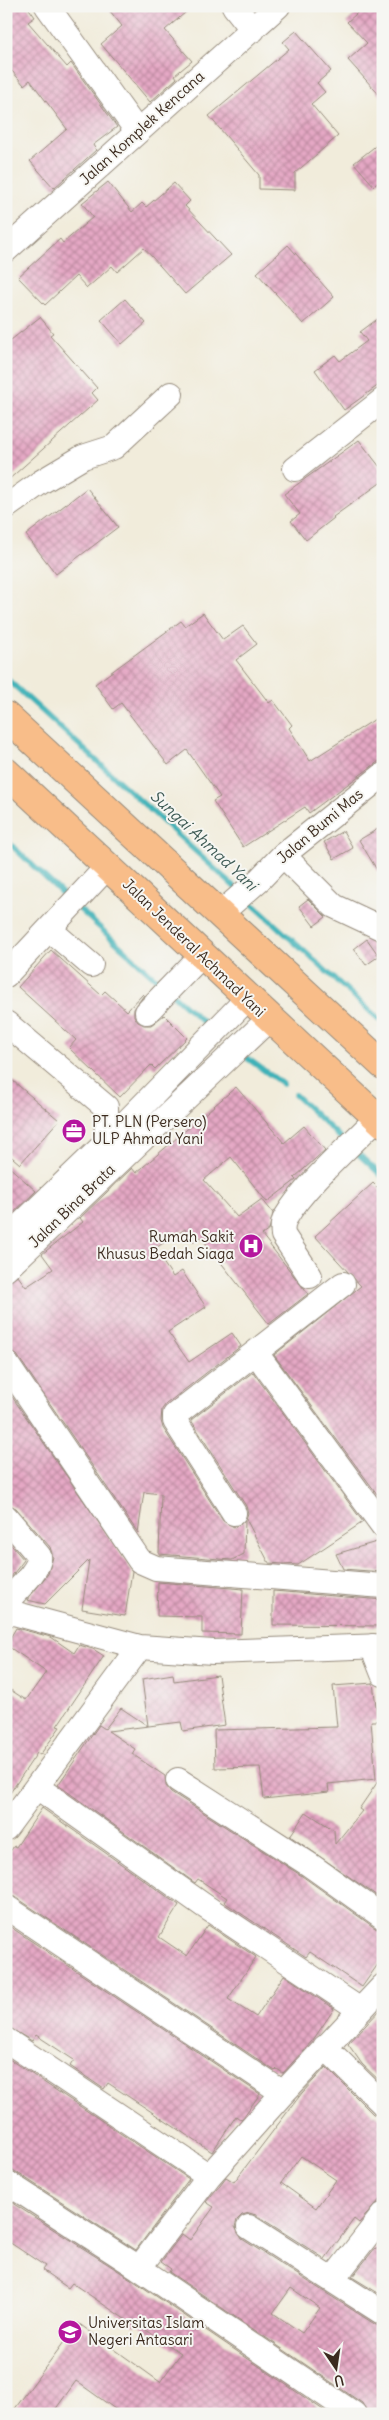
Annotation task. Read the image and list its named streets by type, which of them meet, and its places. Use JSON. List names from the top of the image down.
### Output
{
  "streets": {
    "highway": ["Jalan Jenderal Achmad Yani"],
    "street": ["Jalan Komplek Kencana", "Jalan Bumi Mas", "Jalan Bina Brata"]
  },
  "crossings": [
    ["Jalan Jenderal Achmad Yani", "Jalan Bina Brata"]
  ],
  "water": ["Sungai Ahmad Yani"],
  "places": {
    "office": ["PT. PLN (Persero) ULP Ahmad Yani"],
    "hospital": ["Rumah Sakit Khusus Bedah Siaga"],
    "school or university": ["Universitas Islam Negeri Antasari"]
  },
  "north": "bottom"
}
